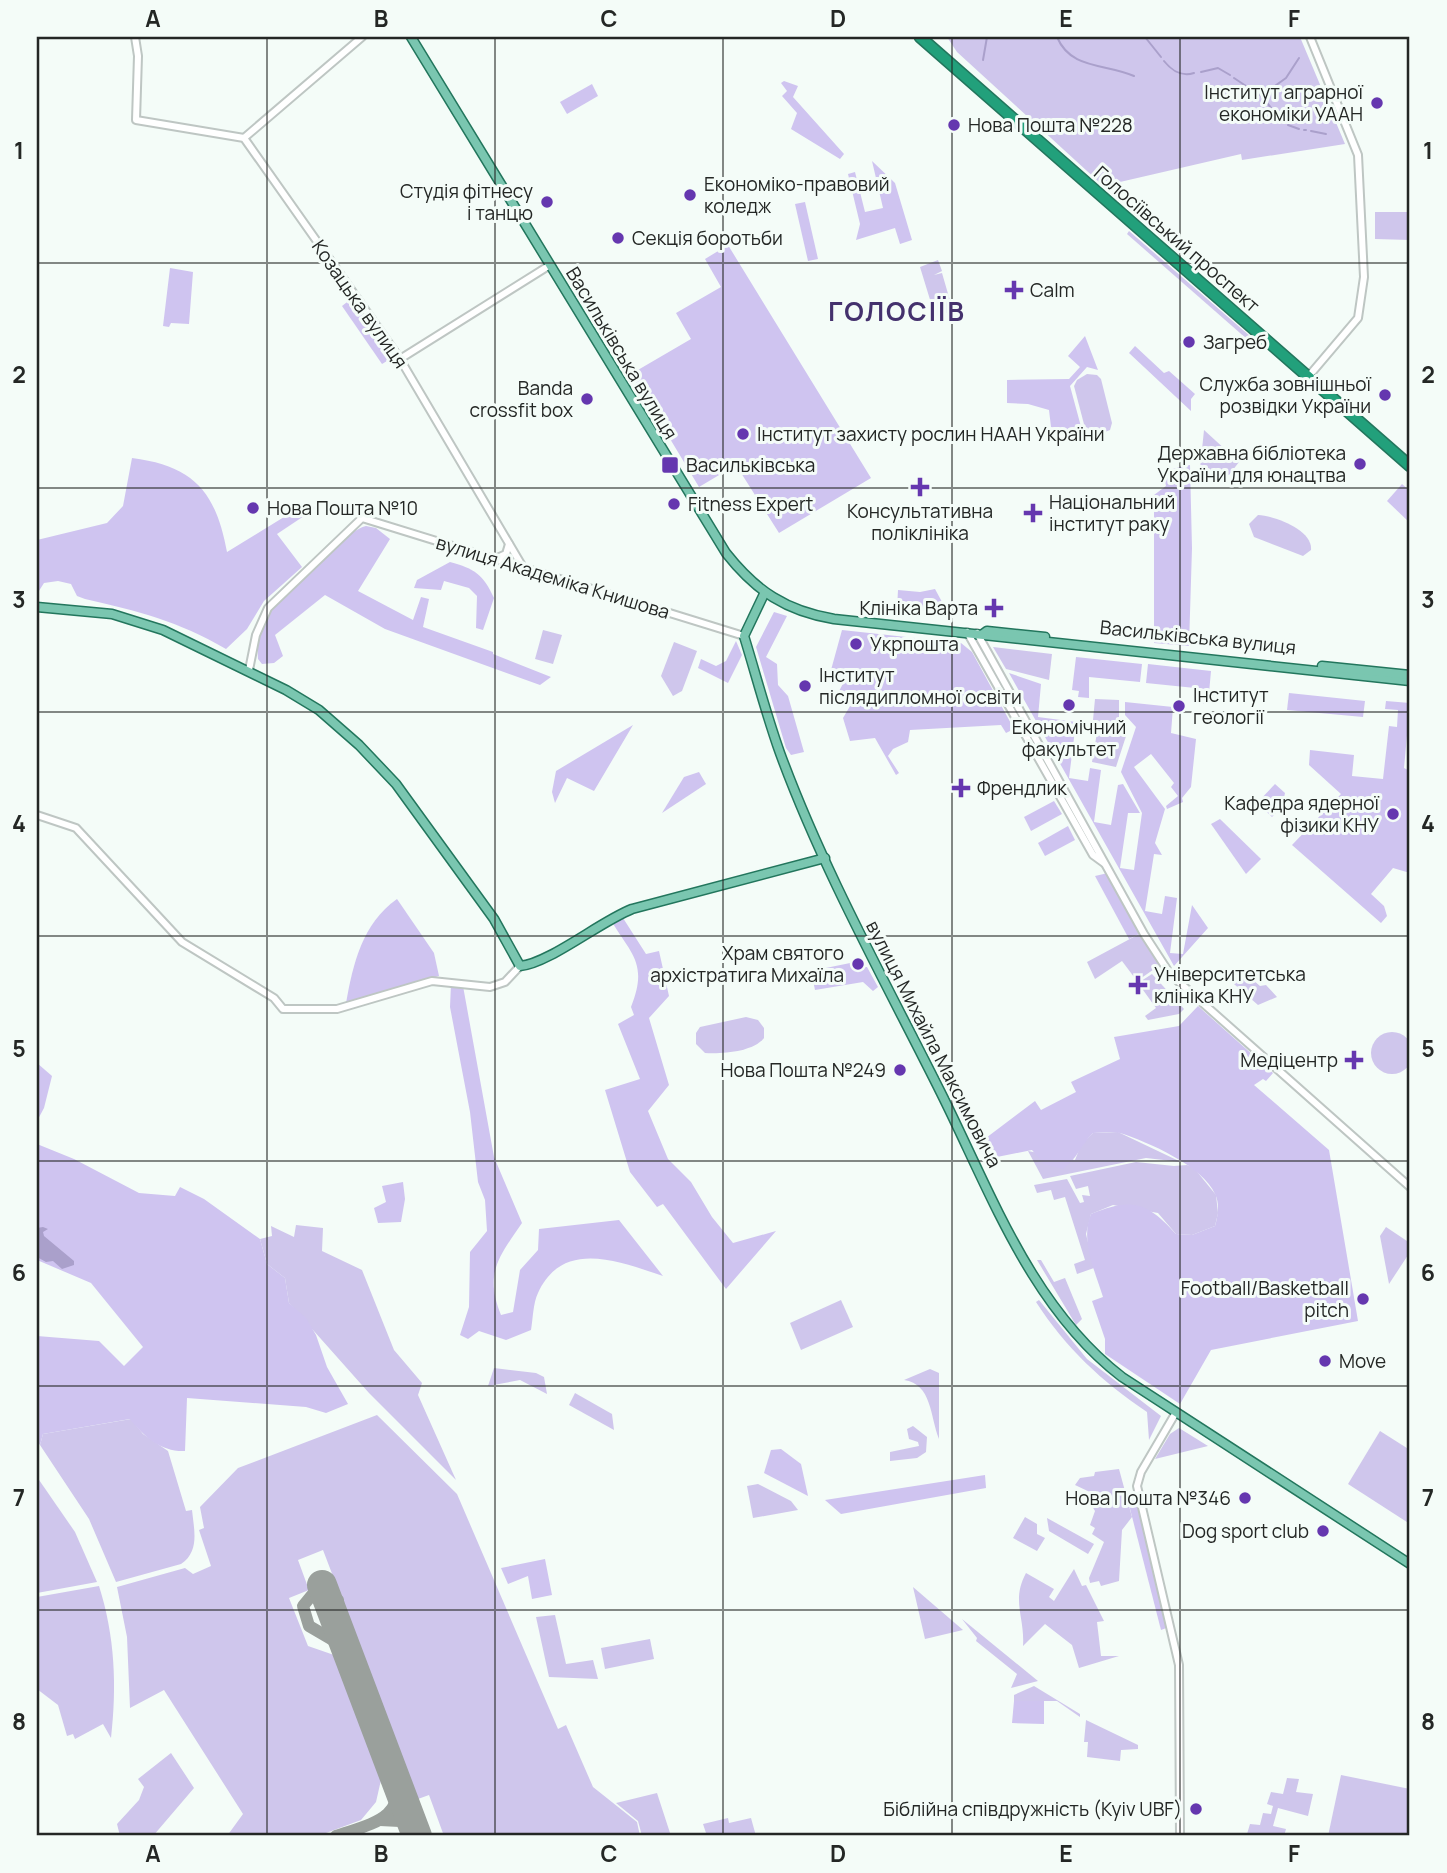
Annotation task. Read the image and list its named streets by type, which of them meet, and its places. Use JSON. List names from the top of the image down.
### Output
{
  "streets": {
    "highway": ["Голосіївський проспект"],
    "main road": ["Васильківська вулиця", "вулиця Михайла Максимовича"],
    "street": ["Козацька вулиця", "вулиця Академіка Книшова"]
  },
  "crossings": [
    ["Козацька вулиця", "вулиця Академіка Книшова"],
    ["вулиця Академіка Книшова", "вулиця Михайла Максимовича"]
  ],
  "districts": ["ГОЛОСІЇВ"],
  "places": {
    "other": [
      "Інститут аграрної економіки УААН",
      "Нова Пошта №228",
      "Економіко-правовий коледж",
      "Студія фітнесу і танцю",
      "Секція боротьби",
      "Загреб",
      "Служба зовнішньої розвідки України",
      "Banda crossfit box",
      "Інститут захисту рослин НААН України",
      "Державна бібліотека України для юнацтва",
      "Fitness Expert",
      "Нова Пошта №10",
      "Укрпошта",
      "Інститут післядипломної освіти",
      "Економічний факультет",
      "Інститут геології",
      "Кафедра ядерної фізики КНУ",
      "Храм святого архістратига Михаїла",
      "Нова Пошта №249",
      "Football/Basketball pitch",
      "Move",
      "Нова Пошта №346",
      "Dog sport club",
      "Біблійна співдружність (Kyiv UBF)"
    ],
    "health": [
      "Calm",
      "Консультативна поліклініка",
      "Національний інститут раку",
      "Клініка Варта",
      "Френдлик",
      "Університетська клініка КНУ",
      "Медіцентр"
    ],
    "transit": ["Васильківська"]
  },
  "grid": {
    "columns": [
      "A",
      "B",
      "C",
      "D",
      "E",
      "F"
    ],
    "rows": [
      "1",
      "2",
      "3",
      "4",
      "5",
      "6",
      "7",
      "8"
    ]
  }
}
